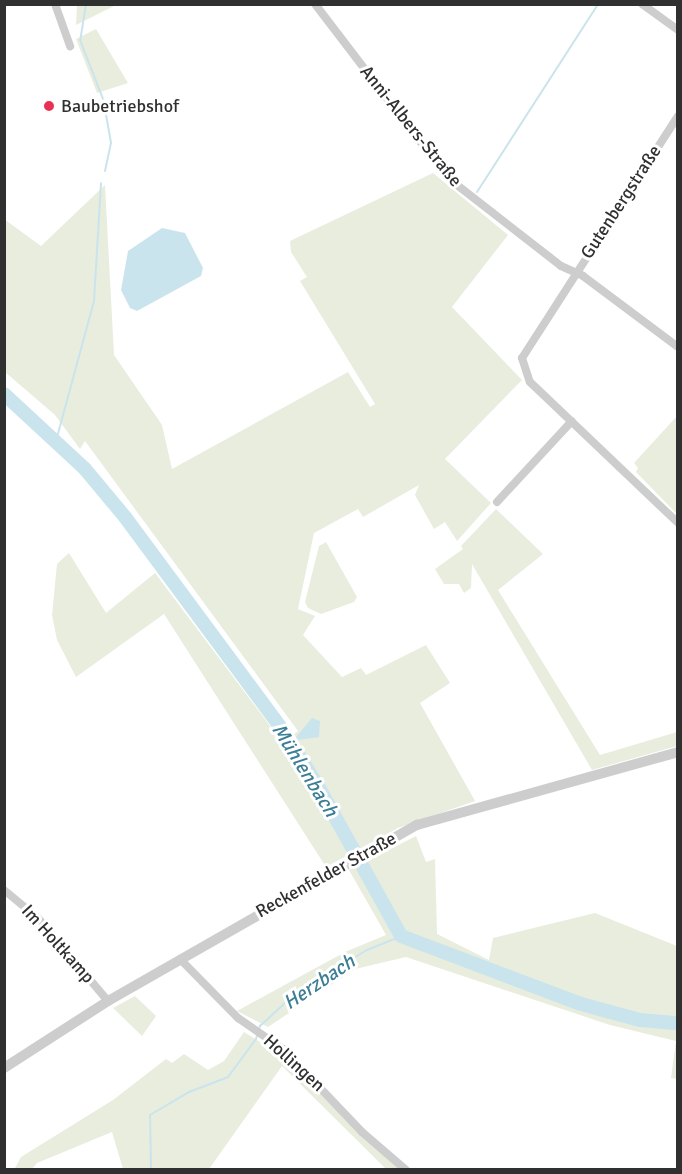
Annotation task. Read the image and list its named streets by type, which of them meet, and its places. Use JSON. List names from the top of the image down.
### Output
{
  "streets": {
    "street": [
      "Anni-Albers-Straße",
      "Gutenbergstraße",
      "Reckenfelder Straße",
      "Im Holtkamp",
      "Hollingen"
    ]
  },
  "crossings": [
    ["Anni-Albers-Straße", "Gutenbergstraße"],
    ["Reckenfelder Straße", "Im Holtkamp"],
    ["Reckenfelder Straße", "Hollingen"]
  ],
  "water": ["Mühlenbach", "Herzbach"],
  "places": ["Baubetriebshof"]
}
